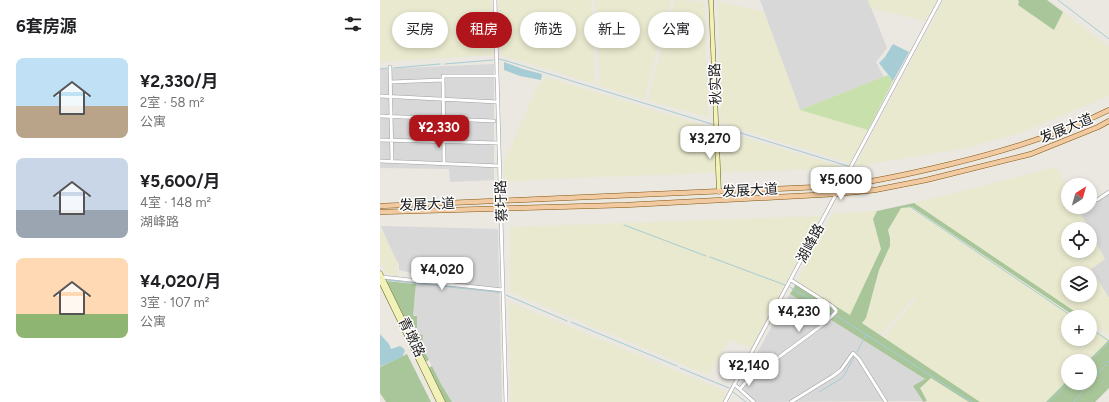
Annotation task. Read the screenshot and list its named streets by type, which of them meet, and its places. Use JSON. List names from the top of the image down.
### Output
{
  "streets": {
    "main road": ["秋实路", "发展大道", "青墩路"],
    "street": ["蔡圩路", "湖峰路"]
  },
  "crossings": [
    ["秋实路", "发展大道"],
    ["发展大道", "蔡圩路"],
    ["发展大道", "湖峰路"]
  ],
  "north": "top right",
  "page": {
    "heading": "6套房源",
    "chip": [
      "买房",
      "租房",
      "筛选",
      "新上",
      "公寓"
    ],
    "list": [
      {
        "name": "¥2,330/月",
        "note": "2室 · 58 m² · 公寓"
      },
      {
        "name": "¥5,600/月",
        "note": "4室 · 148 m² · 湖峰路"
      },
      {
        "name": "¥4,020/月",
        "note": "3室 · 107 m² · 公寓"
      }
    ],
    "price": [
      "¥2,330",
      "¥3,270",
      "¥5,600",
      "¥4,020",
      "¥4,230",
      "¥2,140"
    ],
    "map_buttons": ["+", "−"]
  }
}
